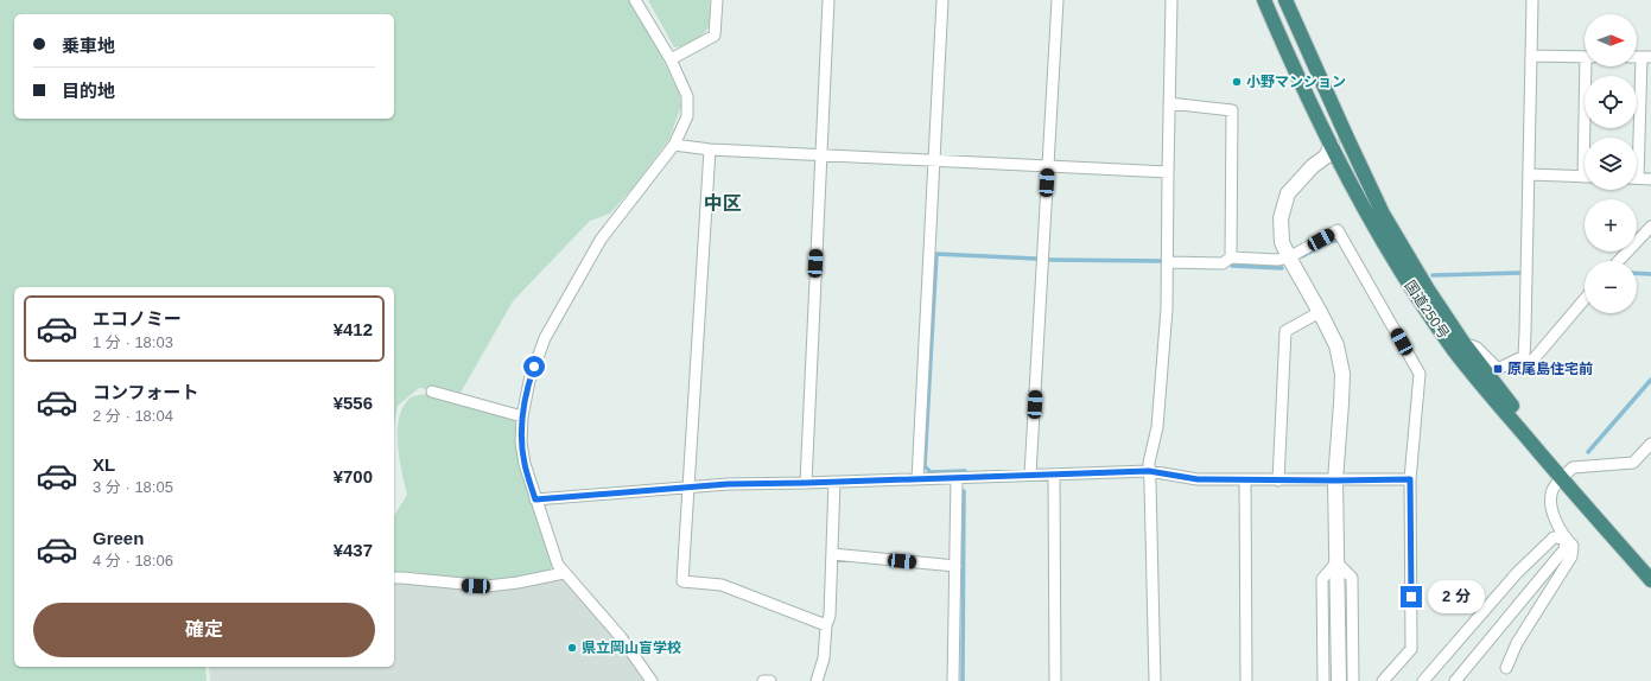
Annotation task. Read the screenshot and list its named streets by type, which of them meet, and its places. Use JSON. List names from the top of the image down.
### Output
{
  "streets": {
    "highway": ["国道250号"]
  },
  "districts": ["中区"],
  "places": {
    "other": ["小野マンション", "県立岡山盲学校"],
    "transit": ["原尾島住宅前"]
  },
  "north": "right",
  "page": {
    "map_buttons": ["+", "−"],
    "banner": ["乗車地", "目的地"],
    "list": [
      {
        "name": "エコノミー",
        "note": "1 分 · 18:03",
        "value": "¥412"
      },
      {
        "name": "コンフォート",
        "note": "2 分 · 18:04",
        "value": "¥556"
      },
      {
        "name": "XL",
        "note": "3 分 · 18:05",
        "value": "¥700"
      },
      {
        "name": "Green",
        "note": "4 分 · 18:06",
        "value": "¥437"
      }
    ],
    "bubble": "2 分",
    "buttons": "確定"
  }
}
